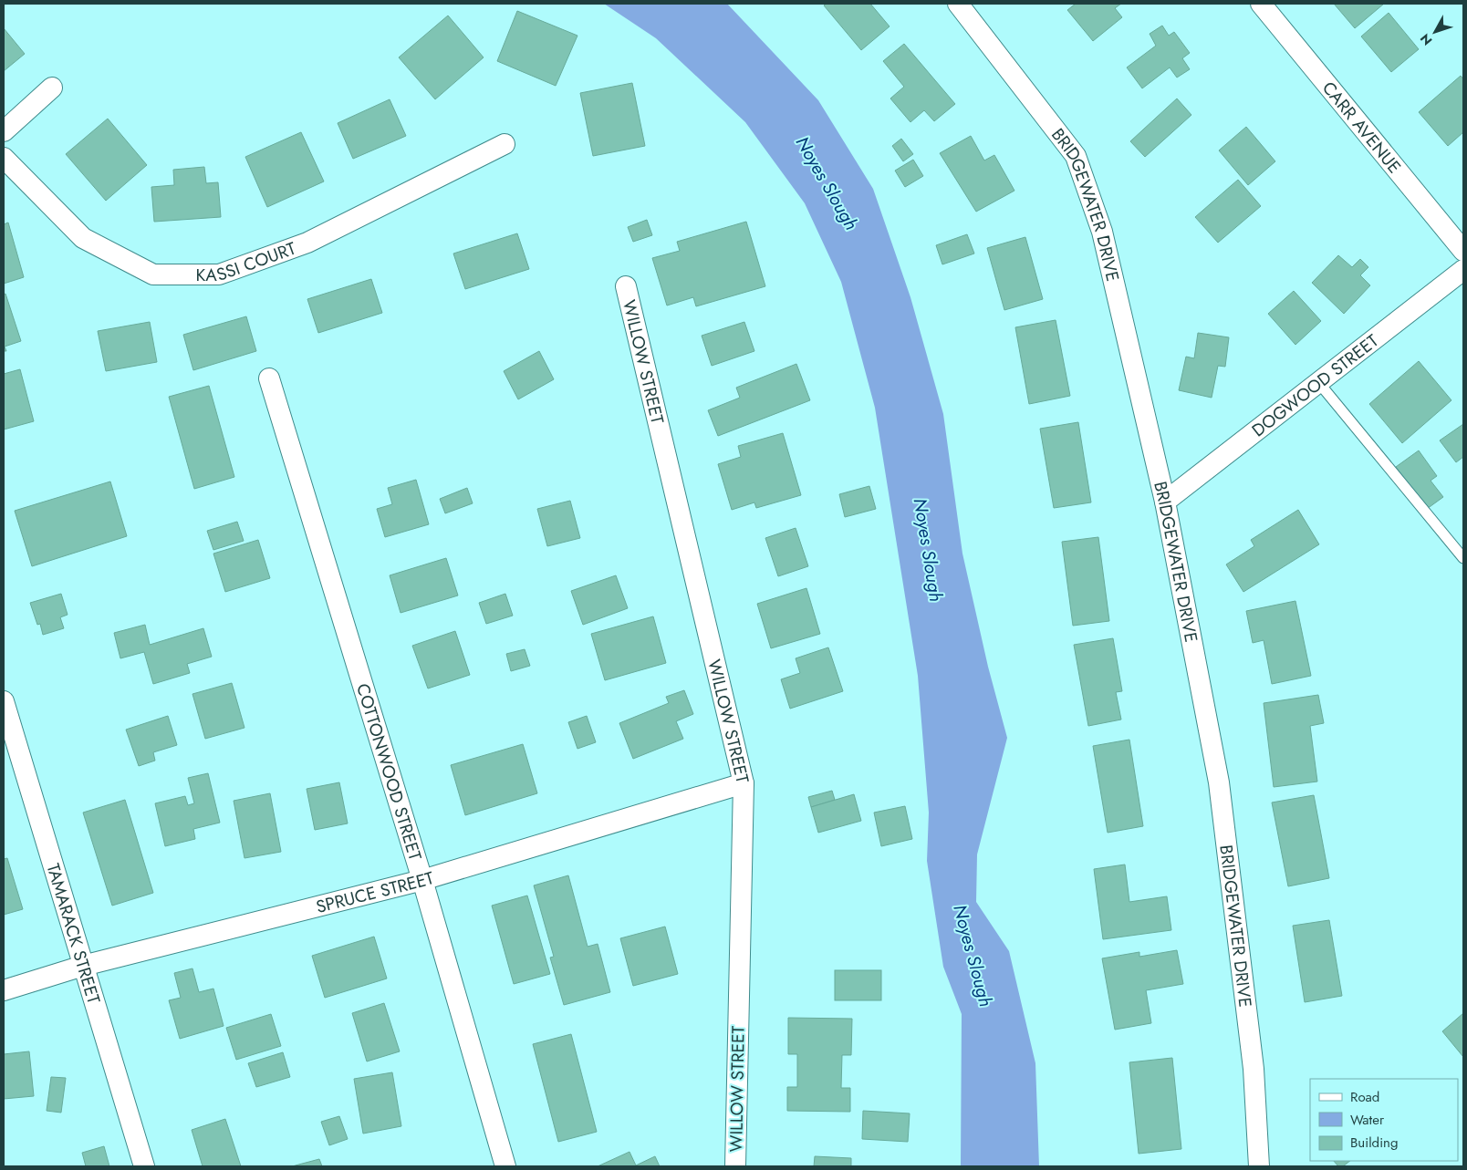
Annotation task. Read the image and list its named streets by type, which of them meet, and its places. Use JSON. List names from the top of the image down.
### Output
{
  "streets": {
    "street": [
      "CARR AVENUE",
      "BRIDGEWATER DRIVE",
      "KASSI COURT",
      "WILLOW STREET",
      "DOGWOOD STREET",
      "COTTONWOOD STREET",
      "SPRUCE STREET",
      "TAMARACK STREET"
    ]
  },
  "crossings": [
    ["BRIDGEWATER DRIVE", "DOGWOOD STREET"],
    ["WILLOW STREET", "SPRUCE STREET"],
    ["COTTONWOOD STREET", "SPRUCE STREET"],
    ["SPRUCE STREET", "TAMARACK STREET"]
  ],
  "water": ["Noyes Slough"],
  "legend": ["Road", "Water", "Building"],
  "north": "bottom left"
}
